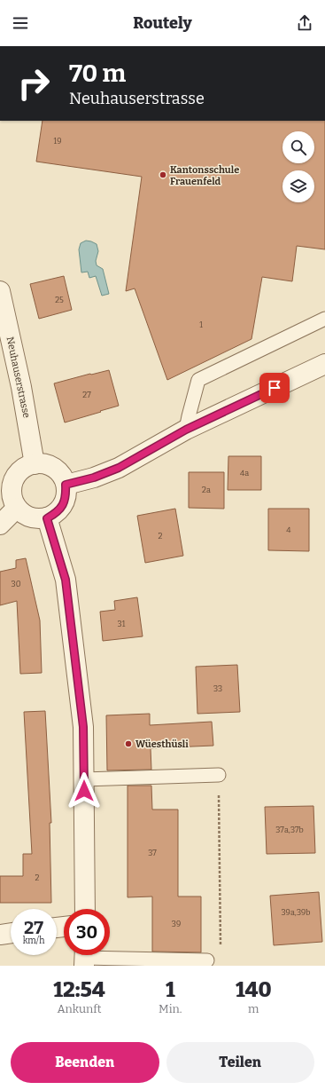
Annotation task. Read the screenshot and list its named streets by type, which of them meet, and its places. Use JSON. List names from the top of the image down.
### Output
{
  "streets": {
    "street": ["Neuhauserstrasse"]
  },
  "places": ["Kantonsschule Frauenfeld", "Wüesthüsli"],
  "house_numbers": [
    "19",
    "25",
    "1",
    "27",
    "4a",
    "2a",
    "4",
    "2",
    "30",
    "31",
    "33",
    "37a,37b",
    "37",
    "2",
    "39a,39b",
    "39"
  ],
  "page": {
    "header": "Routely",
    "turn": ["70 m", "Neuhauserstrasse"],
    "speed": "27 km/h",
    "limit": "30",
    "eta": [
      "12:54",
      "Ankunft",
      "1",
      "Min.",
      "140",
      "m"
    ],
    "buttons": ["Beenden", "Teilen"]
  }
}
